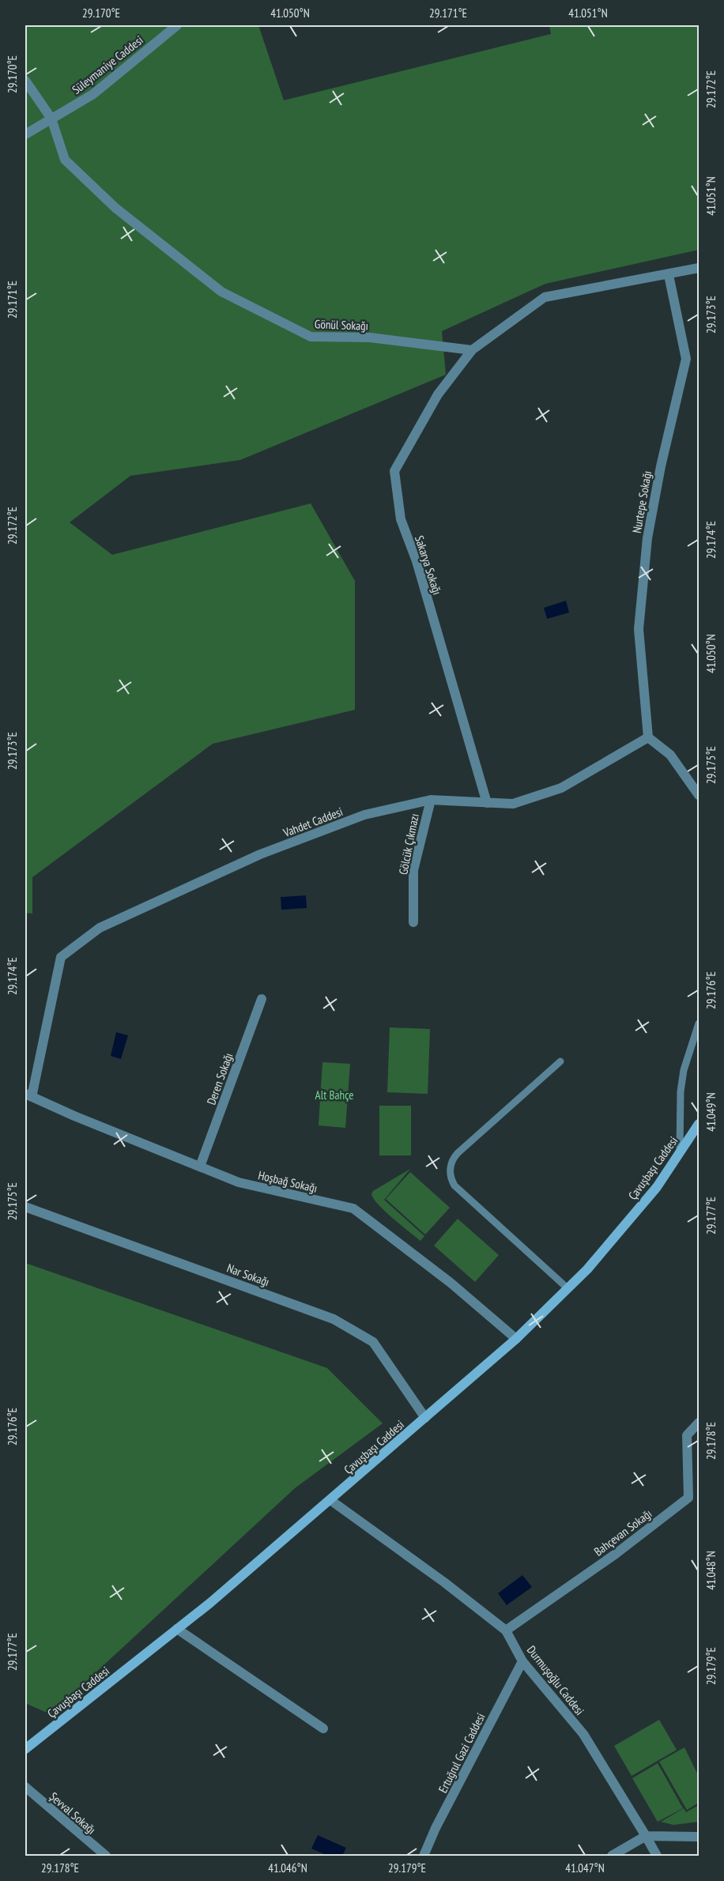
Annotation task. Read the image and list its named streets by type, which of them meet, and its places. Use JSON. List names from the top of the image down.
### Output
{
  "streets": {
    "main road": ["Çavuşbaşı Caddesi"],
    "street": [
      "Süleymaniye Caddesi",
      "Gönül Sokağı",
      "Nurtepe Sokağı",
      "Sakarya Sokağı",
      "Vahdet Caddesi",
      "Gölcük Çıkmazı",
      "Deren Sokağı",
      "Hoşbağ Sokağı",
      "Nar Sokağı",
      "Bahçevan Sokağı",
      "Durmuşoğlu Caddesi",
      "Ertuğrul Gazi Caddesi",
      "Şevval Sokağı"
    ]
  },
  "crossings": [
    ["Süleymaniye Caddesi", "Gönül Sokağı"],
    ["Gönül Sokağı", "Sakarya Sokağı"],
    ["Nurtepe Sokağı", "Vahdet Caddesi"],
    ["Sakarya Sokağı", "Vahdet Caddesi"],
    ["Vahdet Caddesi", "Gölcük Çıkmazı"],
    ["Vahdet Caddesi", "Hoşbağ Sokağı"],
    ["Deren Sokağı", "Hoşbağ Sokağı"],
    ["Çavuşbaşı Caddesi", "Hoşbağ Sokağı"],
    ["Çavuşbaşı Caddesi", "Nar Sokağı"],
    ["Çavuşbaşı Caddesi", "Durmuşoğlu Caddesi"],
    ["Bahçevan Sokağı", "Durmuşoğlu Caddesi"],
    ["Durmuşoğlu Caddesi", "Ertuğrul Gazi Caddesi"]
  ],
  "parks": ["Alt Bahçe"],
  "coordinates": [
    "29.170°E",
    "41.050°N",
    "29.171°E",
    "41.051°N",
    "29.172°E",
    "29.173°E",
    "29.174°E",
    "29.175°E",
    "29.176°E",
    "41.049°N",
    "29.177°E",
    "29.178°E",
    "41.048°N",
    "29.179°E",
    "41.046°N",
    "41.047°N"
  ]
}
